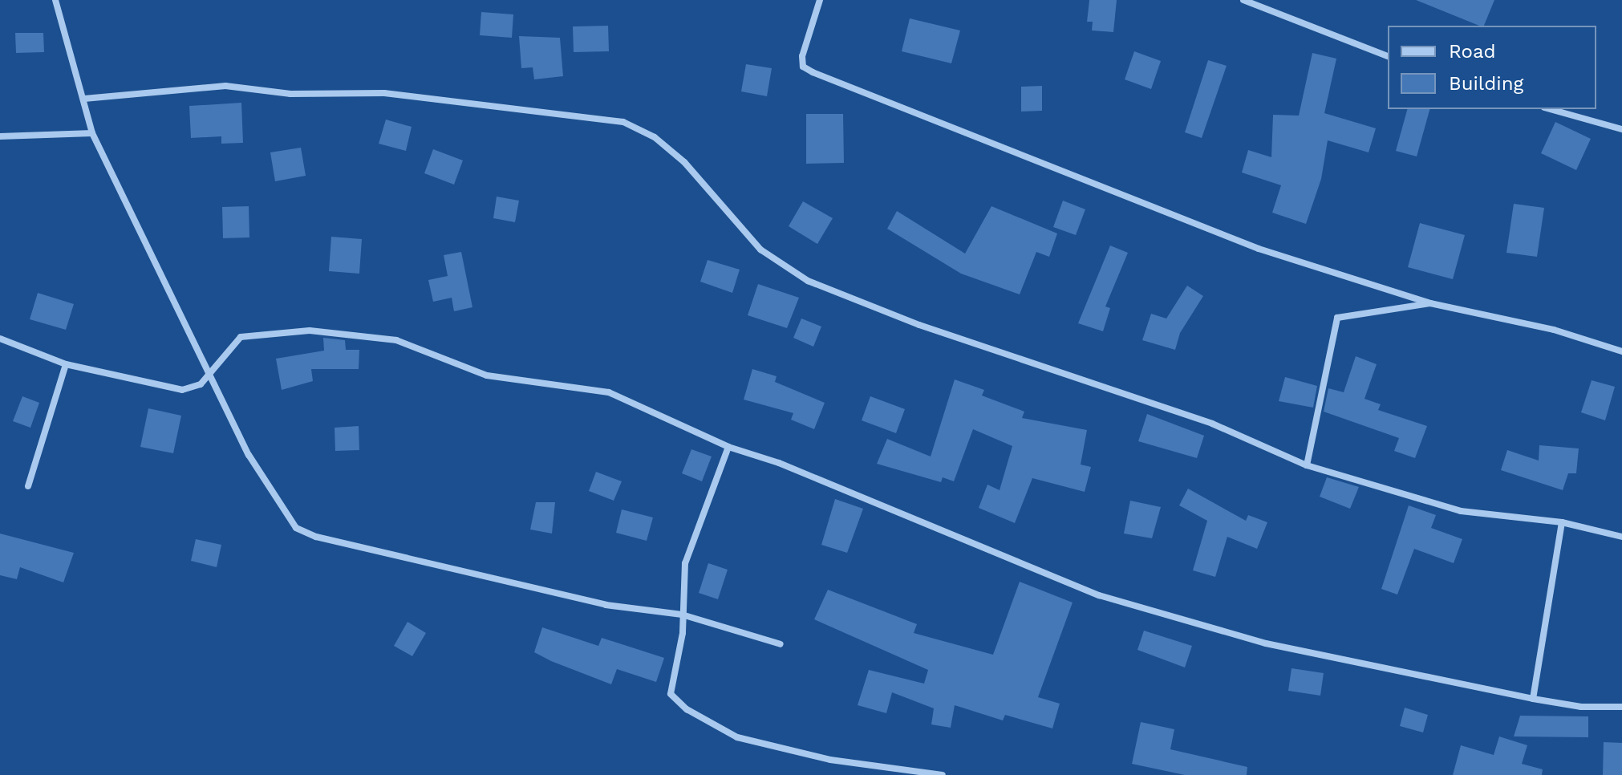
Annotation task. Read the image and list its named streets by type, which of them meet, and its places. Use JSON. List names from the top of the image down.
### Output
{
  "legend": ["Road", "Building"]
}
